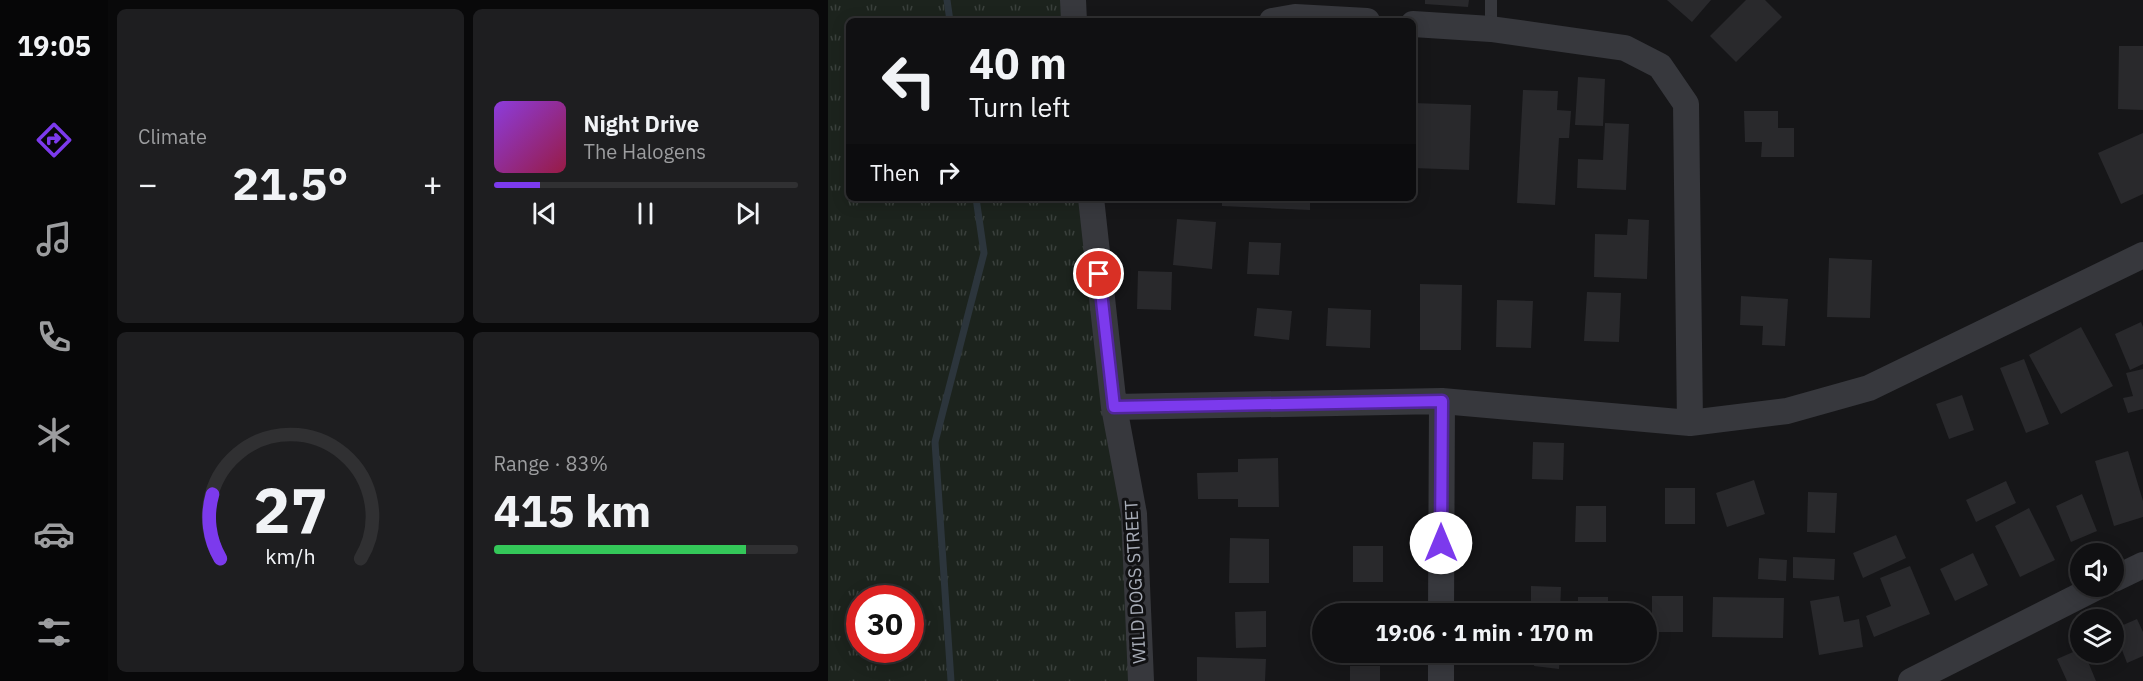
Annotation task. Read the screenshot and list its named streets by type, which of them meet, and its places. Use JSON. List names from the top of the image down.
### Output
{
  "streets": {
    "street": ["WILD DOGS STREET"]
  },
  "page": {
    "tabs": "19:05",
    "tile": [
      "Climate",
      ["Range · 83%", "415 km"]
    ],
    "turn": ["40 m", "Turn left"],
    "song": ["Night Drive", "The Halogens"],
    "then": "Then",
    "heat": ["−", "21.5°", "+"],
    "limit": "30",
    "trip": "19:06 · 1 min · 170 m",
    "gauge": ["27", "km/h"]
  }
}
